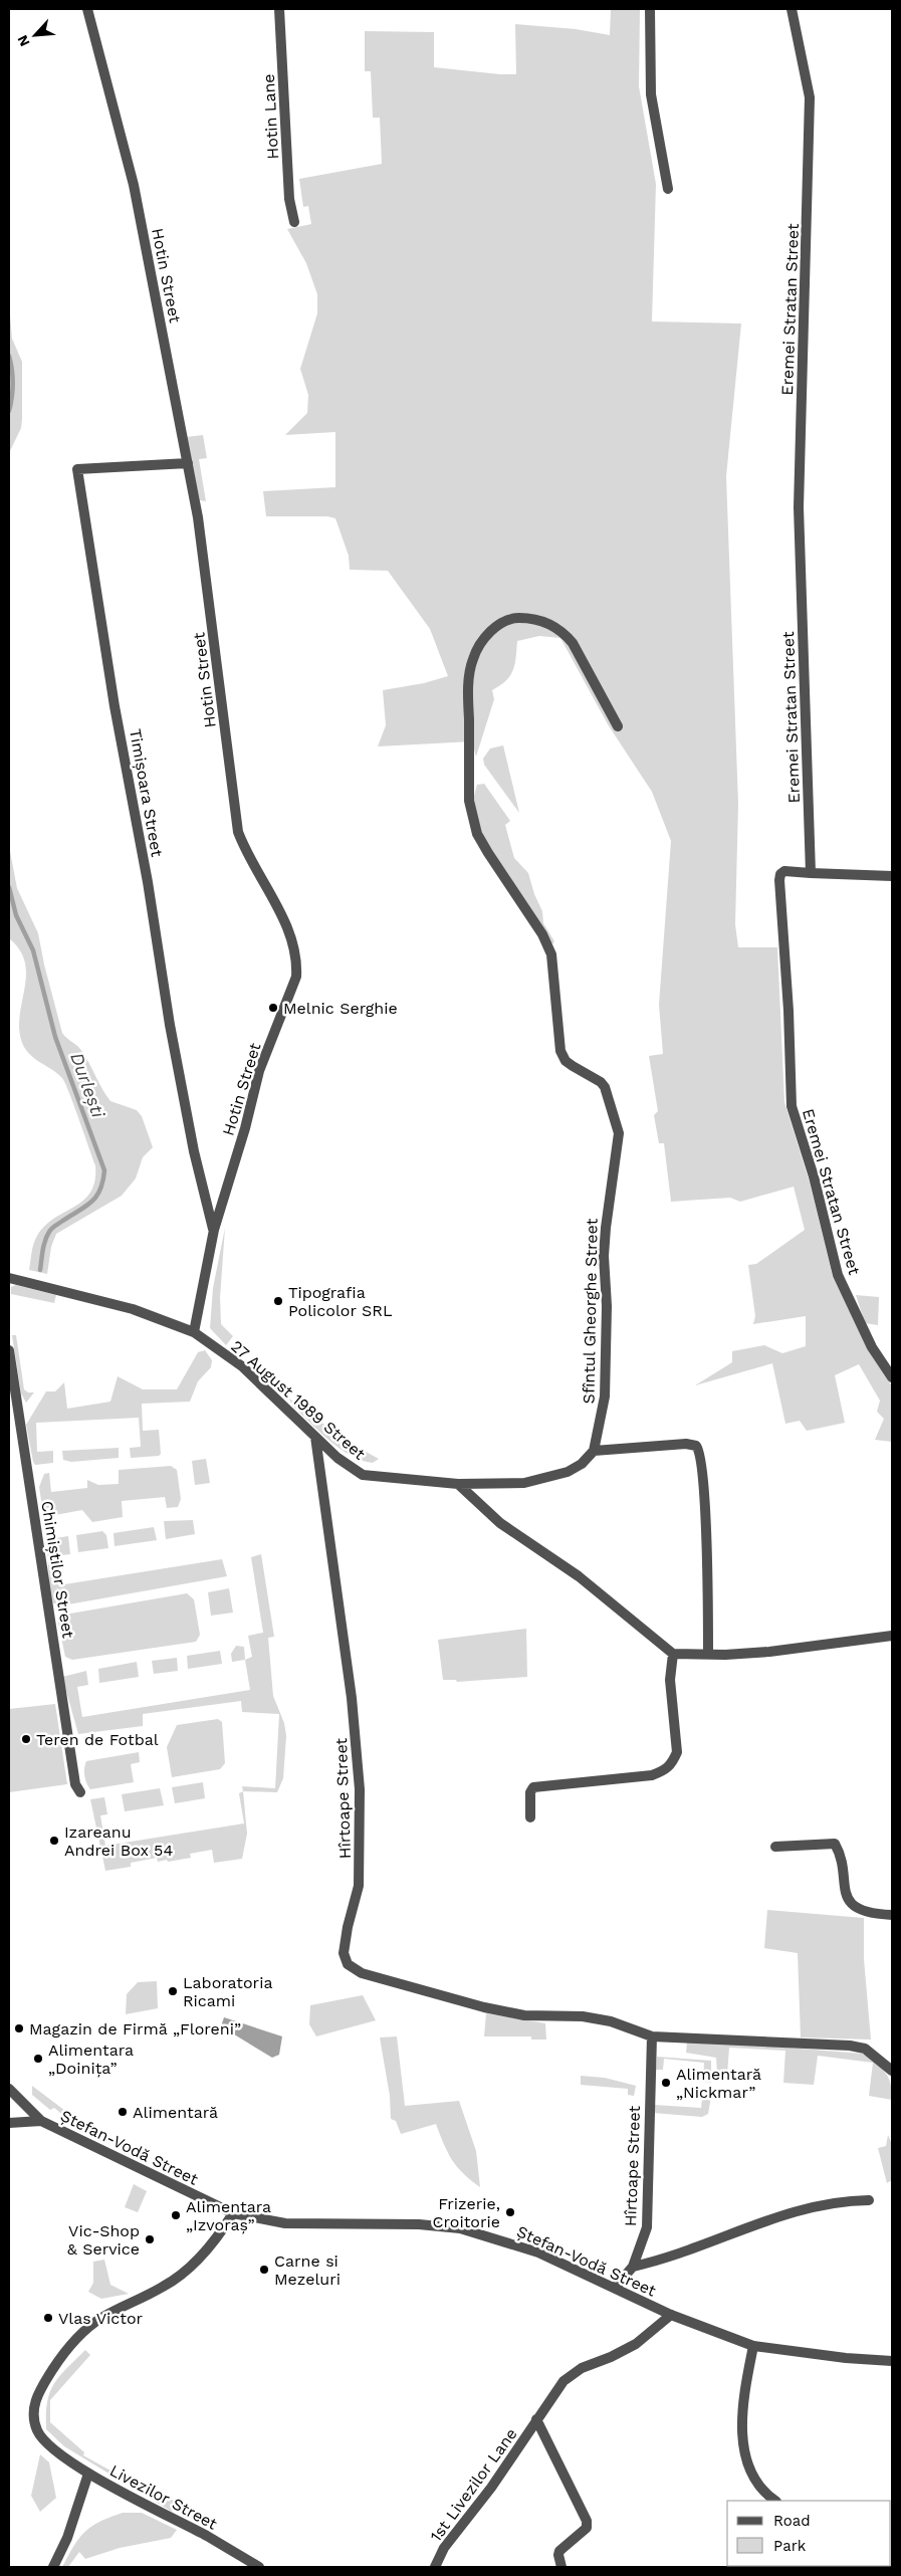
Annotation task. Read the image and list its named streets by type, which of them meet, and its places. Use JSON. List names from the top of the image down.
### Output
{
  "streets": {
    "street": [
      "Hotin Lane",
      "Hotin Street",
      "Eremei Stratan Street",
      "Timișoara Street",
      "Sfîntul Gheorghe Street",
      "27 August 1989 Street",
      "Chimiștilor Street",
      "Hîrtoape Street",
      "Ștefan-Vodă Street",
      "1st Livezilor Lane",
      "Livezilor Street"
    ]
  },
  "crossings": [
    ["Hotin Street", "Timișoara Street"],
    ["Hotin Street", "27 August 1989 Street"],
    ["Sfîntul Gheorghe Street", "27 August 1989 Street"],
    ["27 August 1989 Street", "Hîrtoape Street"],
    ["Hîrtoape Street", "Ștefan-Vodă Street"],
    ["Ștefan-Vodă Street", "1st Livezilor Lane"]
  ],
  "water": ["Durlești"],
  "places": [
    "Melnic Serghie",
    "Tipografia Policolor SRL",
    "Teren de Fotbal",
    "Izareanu Andrei Box 54",
    "Laboratoria Ricami",
    "Magazin de Firmă „Floreni”",
    "Alimentara „Doinița”",
    "Alimentară „Nickmar”",
    "Alimentară",
    "Frizerie, Croitorie",
    "Alimentara „Izvoraș”",
    "Vic-Shop & Service",
    "Carne si Mezeluri",
    "Vlas Victor"
  ],
  "legend": ["Road", "Park"],
  "north": "bottom left"
}
